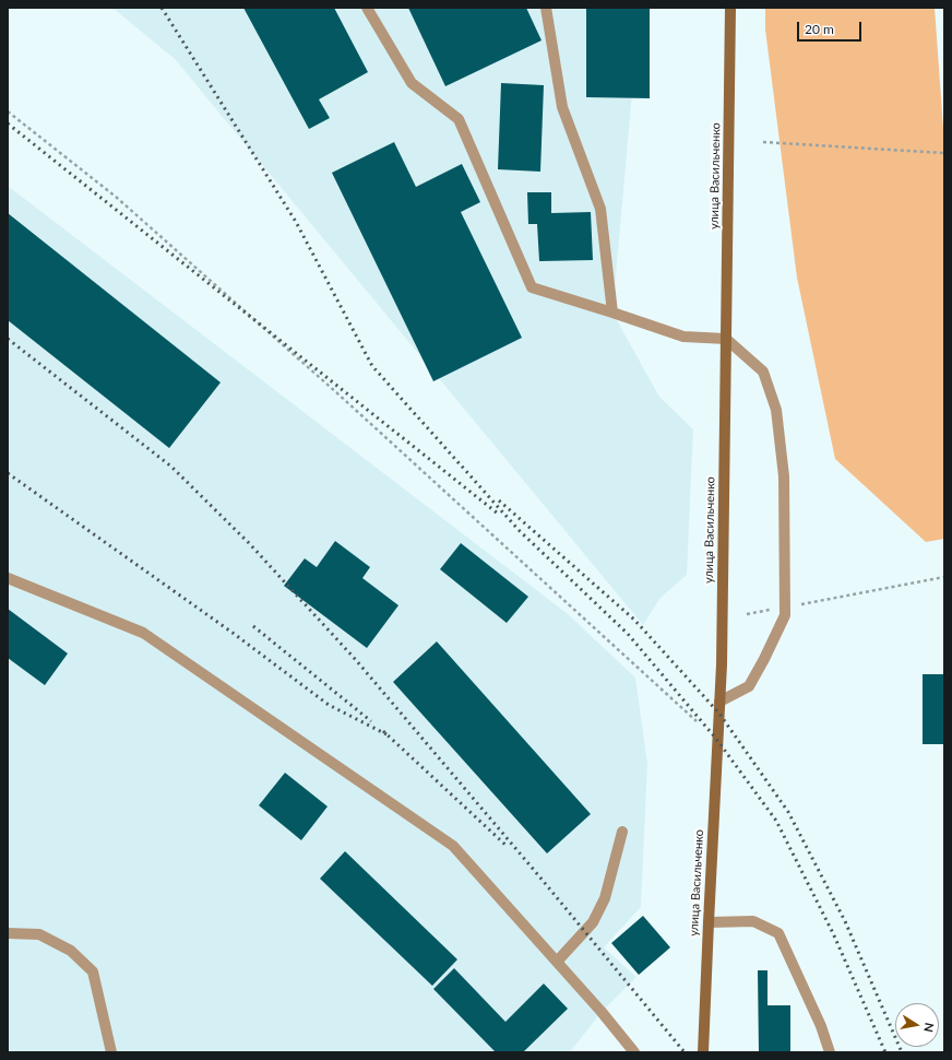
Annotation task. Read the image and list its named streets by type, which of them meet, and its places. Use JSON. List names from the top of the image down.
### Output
{
  "streets": {
    "main road": ["улица Васильченко"]
  },
  "scale_bar": "20 m",
  "north": "right"
}
